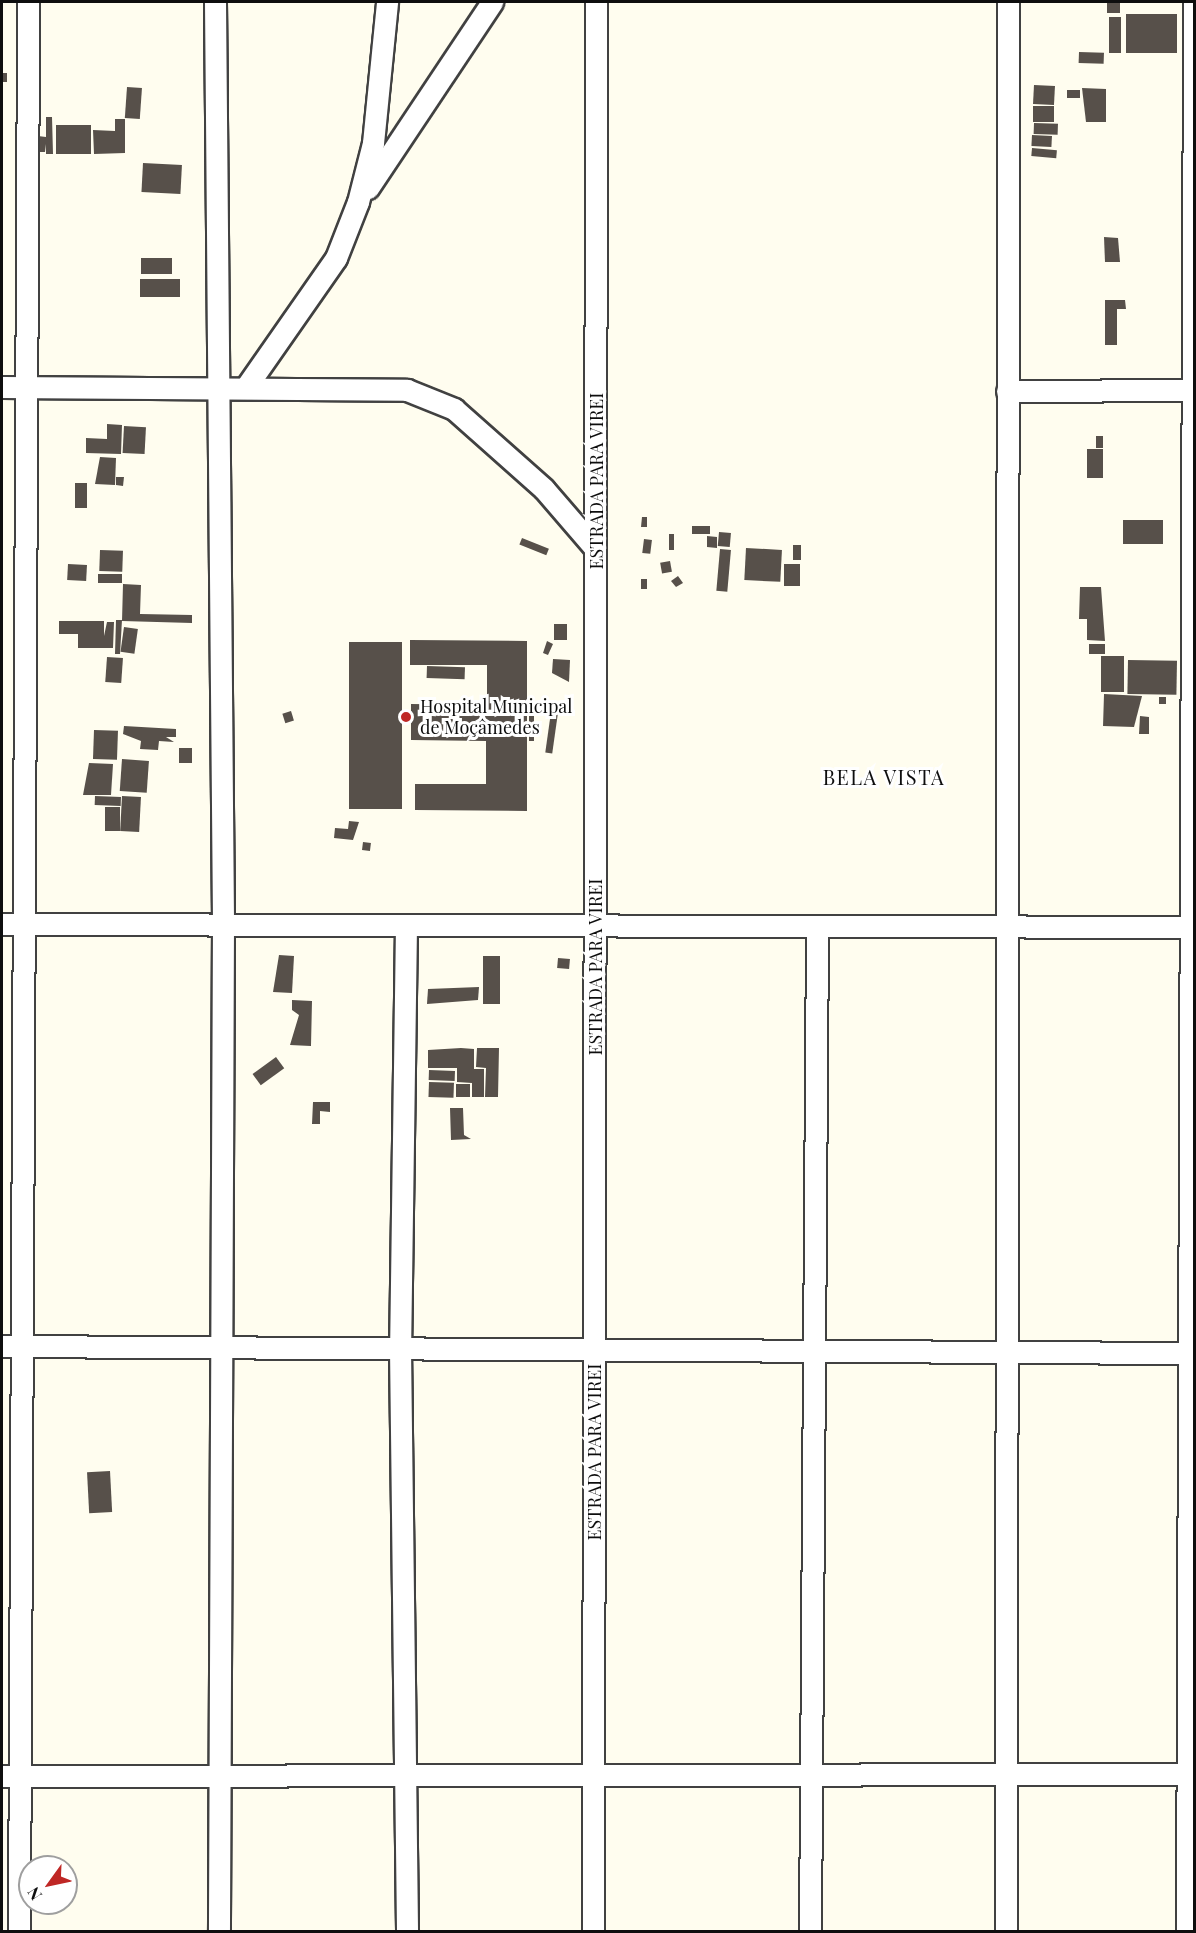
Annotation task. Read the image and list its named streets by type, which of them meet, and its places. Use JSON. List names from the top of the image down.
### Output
{
  "streets": {
    "street": ["ESTRADA PARA VIREI"]
  },
  "districts": ["BELA VISTA"],
  "places": ["Hospital Municipal de Moçâmedes"],
  "north": "bottom left"
}
